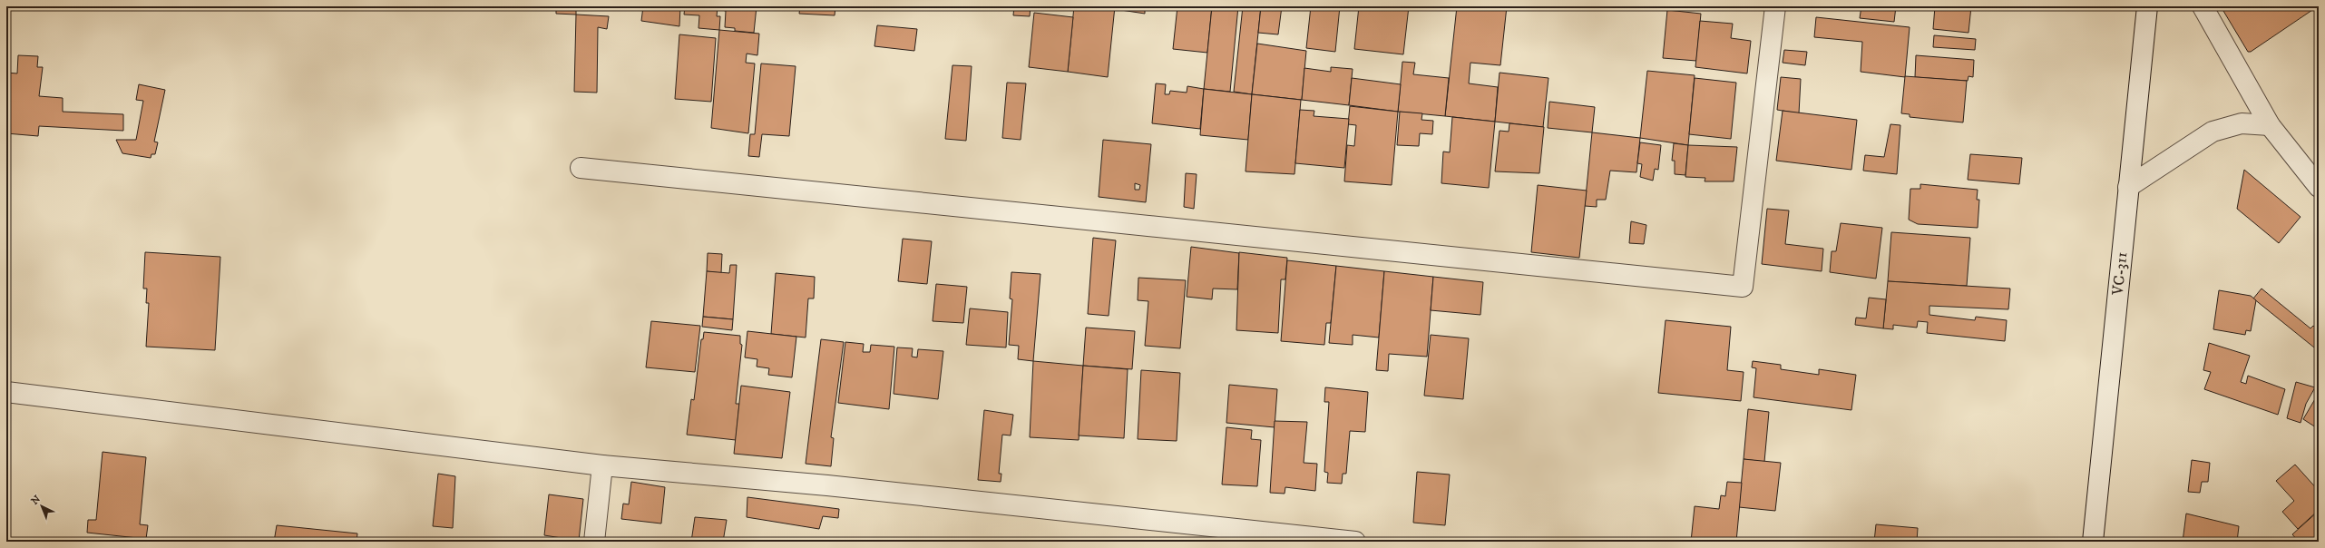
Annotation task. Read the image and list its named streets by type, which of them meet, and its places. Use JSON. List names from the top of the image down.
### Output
{
  "streets": {
    "street": ["VC-311"]
  },
  "north": "top left"
}
